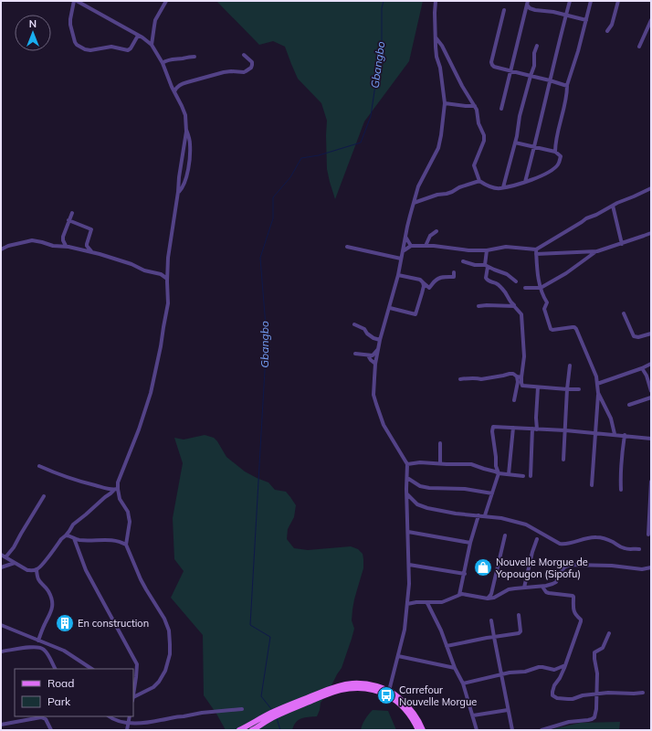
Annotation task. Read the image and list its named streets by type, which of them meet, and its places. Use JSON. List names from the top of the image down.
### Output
{
  "water": ["Gbangbo"],
  "places": {
    "shop": ["Nouvelle Morgue de Yopougon (Sipofu)"],
    "building": ["En construction"],
    "bus stop": ["Carrefour Nouvelle Morgue"]
  },
  "legend": ["Road", "Park"],
  "north": "top"
}
